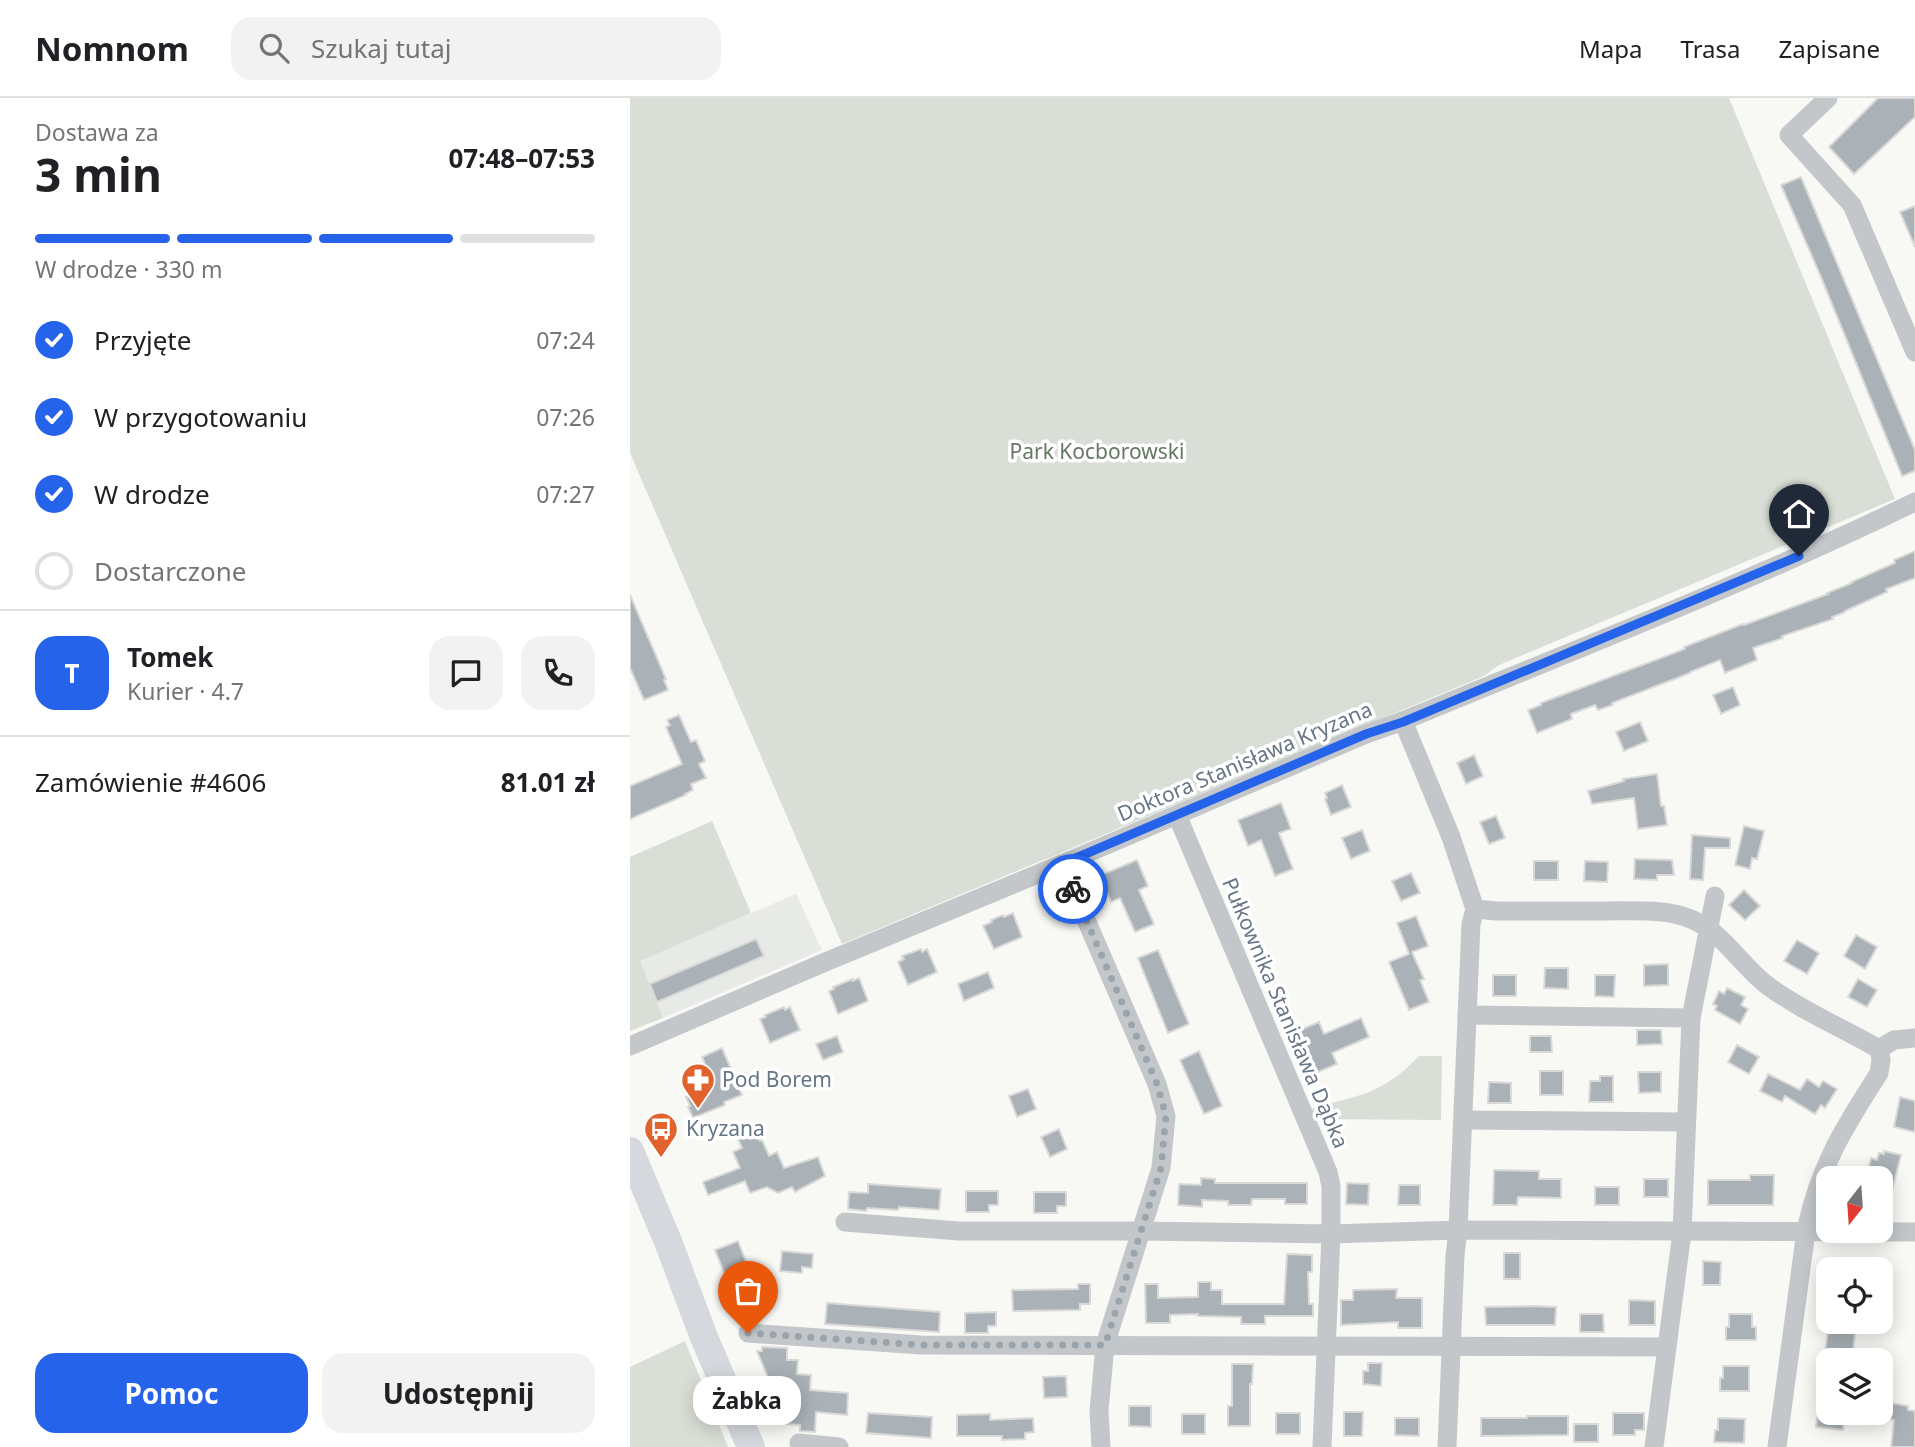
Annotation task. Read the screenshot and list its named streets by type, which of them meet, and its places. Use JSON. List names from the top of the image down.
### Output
{
  "streets": {
    "street": ["Doktora Stanisława Kryzana", "Pułkownika Stanisława Dąbka"]
  },
  "crossings": [
    ["Doktora Stanisława Kryzana", "Pułkownika Stanisława Dąbka"]
  ],
  "parks": ["Park Kocborowski"],
  "places": {
    "pharmacy": ["Pod Borem"],
    "bus stop": ["Kryzana"],
    "other": ["Żabka"]
  },
  "north": "bottom",
  "page": {
    "header": "Nomnom",
    "search": "Szukaj tutaj",
    "nav": ["Mapa", "Trasa", "Zapisane"],
    "heading": ["3 min", "Dostawa za", "07:48–07:53"],
    "panel": [
      "Tomek",
      "Kurier · 4.7",
      "Zamówienie #4606",
      "81.01 zł"
    ],
    "bar": "W drodze · 330 m",
    "list": [
      ["Przyjęte", "07:24"],
      ["W przygotowaniu", "07:26"],
      ["W drodze", "07:27"],
      "Dostarczone"
    ],
    "round": "T",
    "buttons": ["Pomoc", "Udostępnij"],
    "bubble": "Żabka"
  }
}
